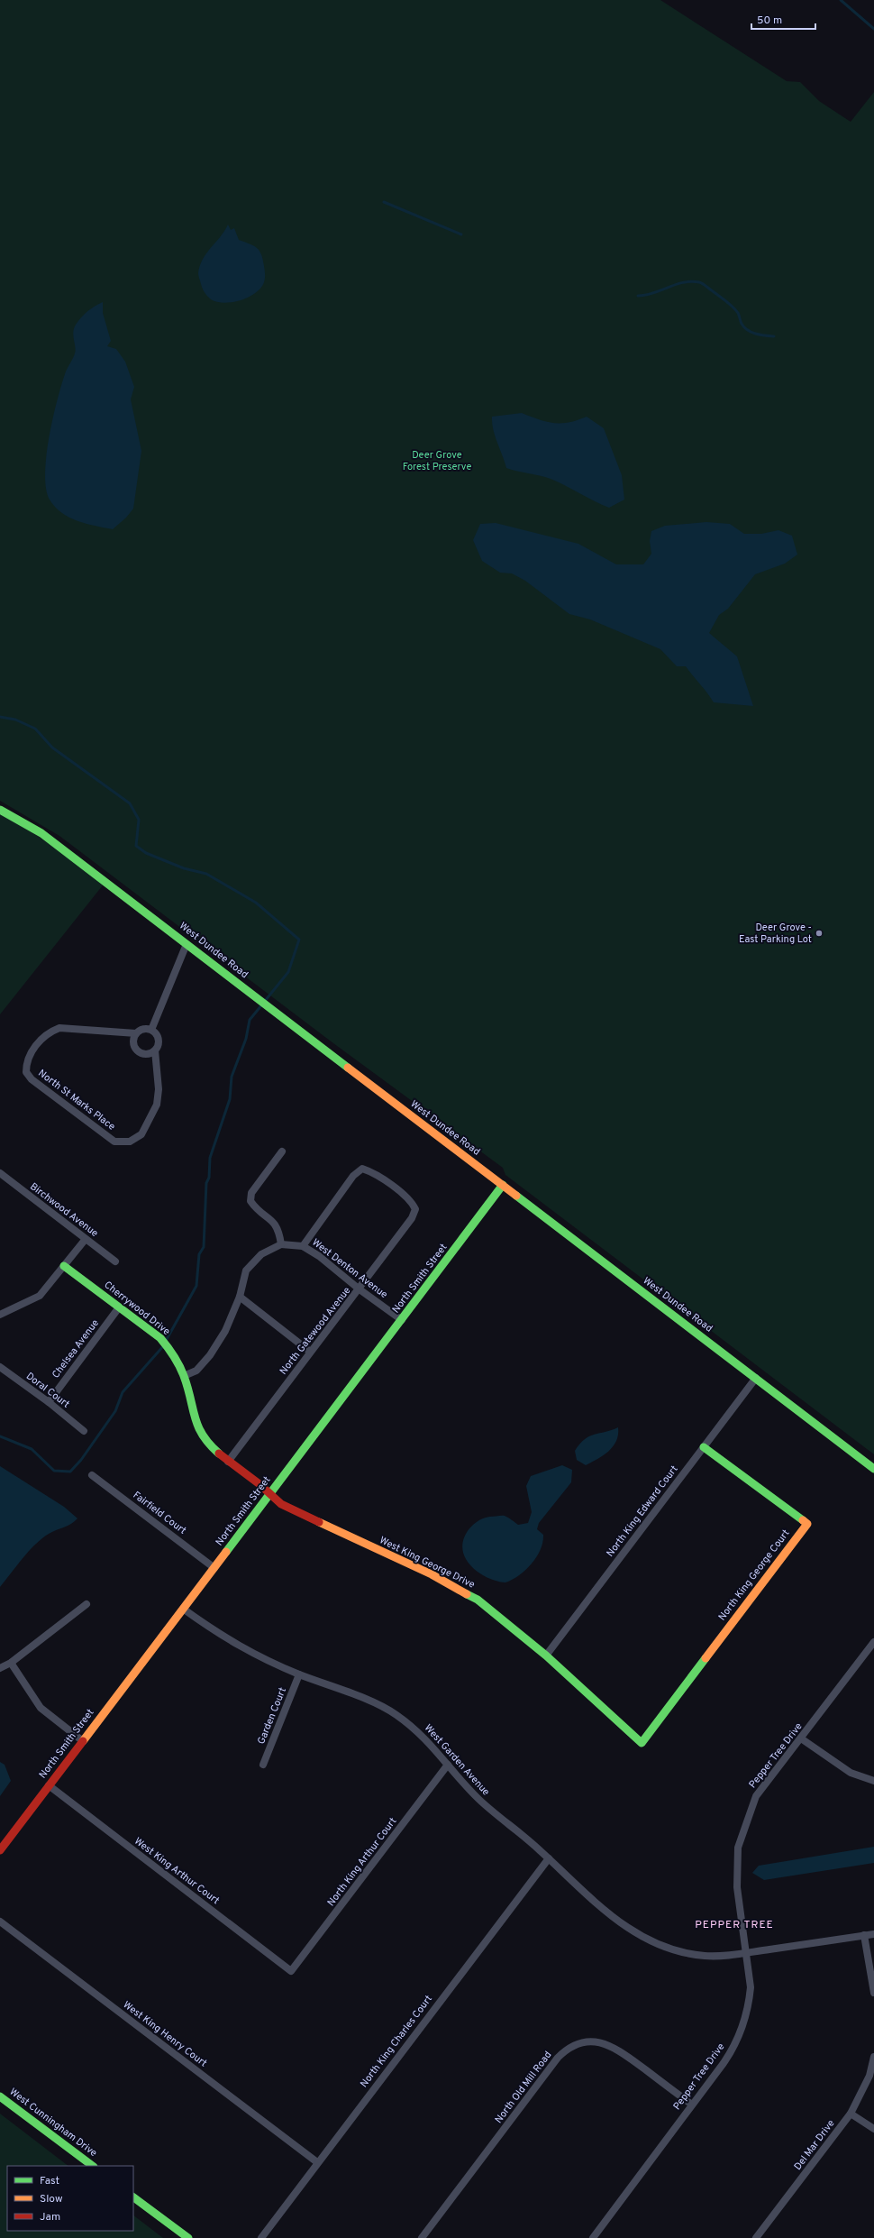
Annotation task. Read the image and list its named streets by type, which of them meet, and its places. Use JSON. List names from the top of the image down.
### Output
{
  "streets": {
    "street": [
      "West Dundee Road",
      "North St Marks Place",
      "Birchwood Avenue",
      "West Denton Avenue",
      "North Smith Street",
      "Cherrywood Drive",
      "North Gatewood Avenue",
      "Chelsea Avenue",
      "Doral Court",
      "North King Edward Court",
      "Fairfield Court",
      "West King George Drive",
      "North King George Court",
      "Garden Court",
      "Pepper Tree Drive",
      "West Garden Avenue",
      "North King Arthur Court",
      "West King Arthur Court",
      "West King Henry Court",
      "North King Charles Court",
      "North Old Mill Road",
      "West Cunningham Drive",
      "Del Mar Drive"
    ]
  },
  "crossings": [
    ["West Dundee Road", "North Smith Street"],
    ["West Dundee Road", "North King Edward Court"],
    ["West Denton Avenue", "North Smith Street"],
    ["West Denton Avenue", "North Gatewood Avenue"],
    ["North Smith Street", "Cherrywood Drive"],
    ["North Smith Street", "Fairfield Court"],
    ["North Smith Street", "West King George Drive"],
    ["North Smith Street", "West Garden Avenue"],
    ["North Smith Street", "West King Arthur Court"],
    ["Cherrywood Drive", "North Gatewood Avenue"],
    ["Cherrywood Drive", "Chelsea Avenue"],
    ["Cherrywood Drive", "West King George Drive"],
    ["Chelsea Avenue", "Doral Court"],
    ["North King Edward Court", "West King George Drive"],
    ["North King Edward Court", "North King George Court"],
    ["West King George Drive", "North King George Court"],
    ["Garden Court", "West Garden Avenue"],
    ["Pepper Tree Drive", "West Garden Avenue"],
    ["Pepper Tree Drive", "North Old Mill Road"],
    ["West Garden Avenue", "North King Arthur Court"],
    ["West Garden Avenue", "North King Charles Court"],
    ["North King Arthur Court", "West King Arthur Court"],
    ["West King Henry Court", "North King Charles Court"]
  ],
  "districts": ["PEPPER TREE"],
  "parks": ["Deer Grove Forest Preserve"],
  "places": ["Deer Grove - East Parking Lot"],
  "legend": ["Fast", "Slow", "Jam"],
  "scale_bar": "50 m"
}
